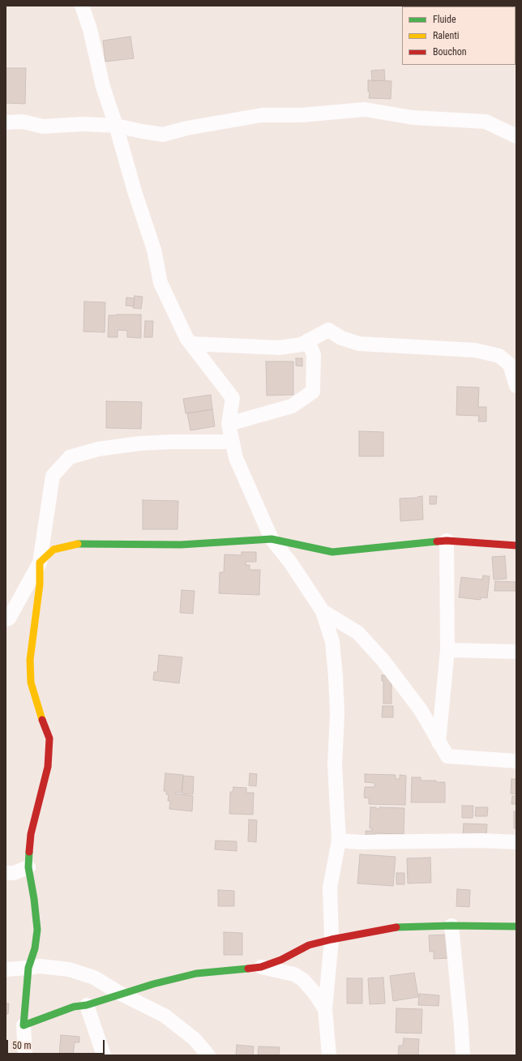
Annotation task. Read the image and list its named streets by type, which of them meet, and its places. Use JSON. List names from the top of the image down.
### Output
{
  "legend": ["Fluide", "Ralenti", "Bouchon"],
  "scale_bar": "50 m"
}
